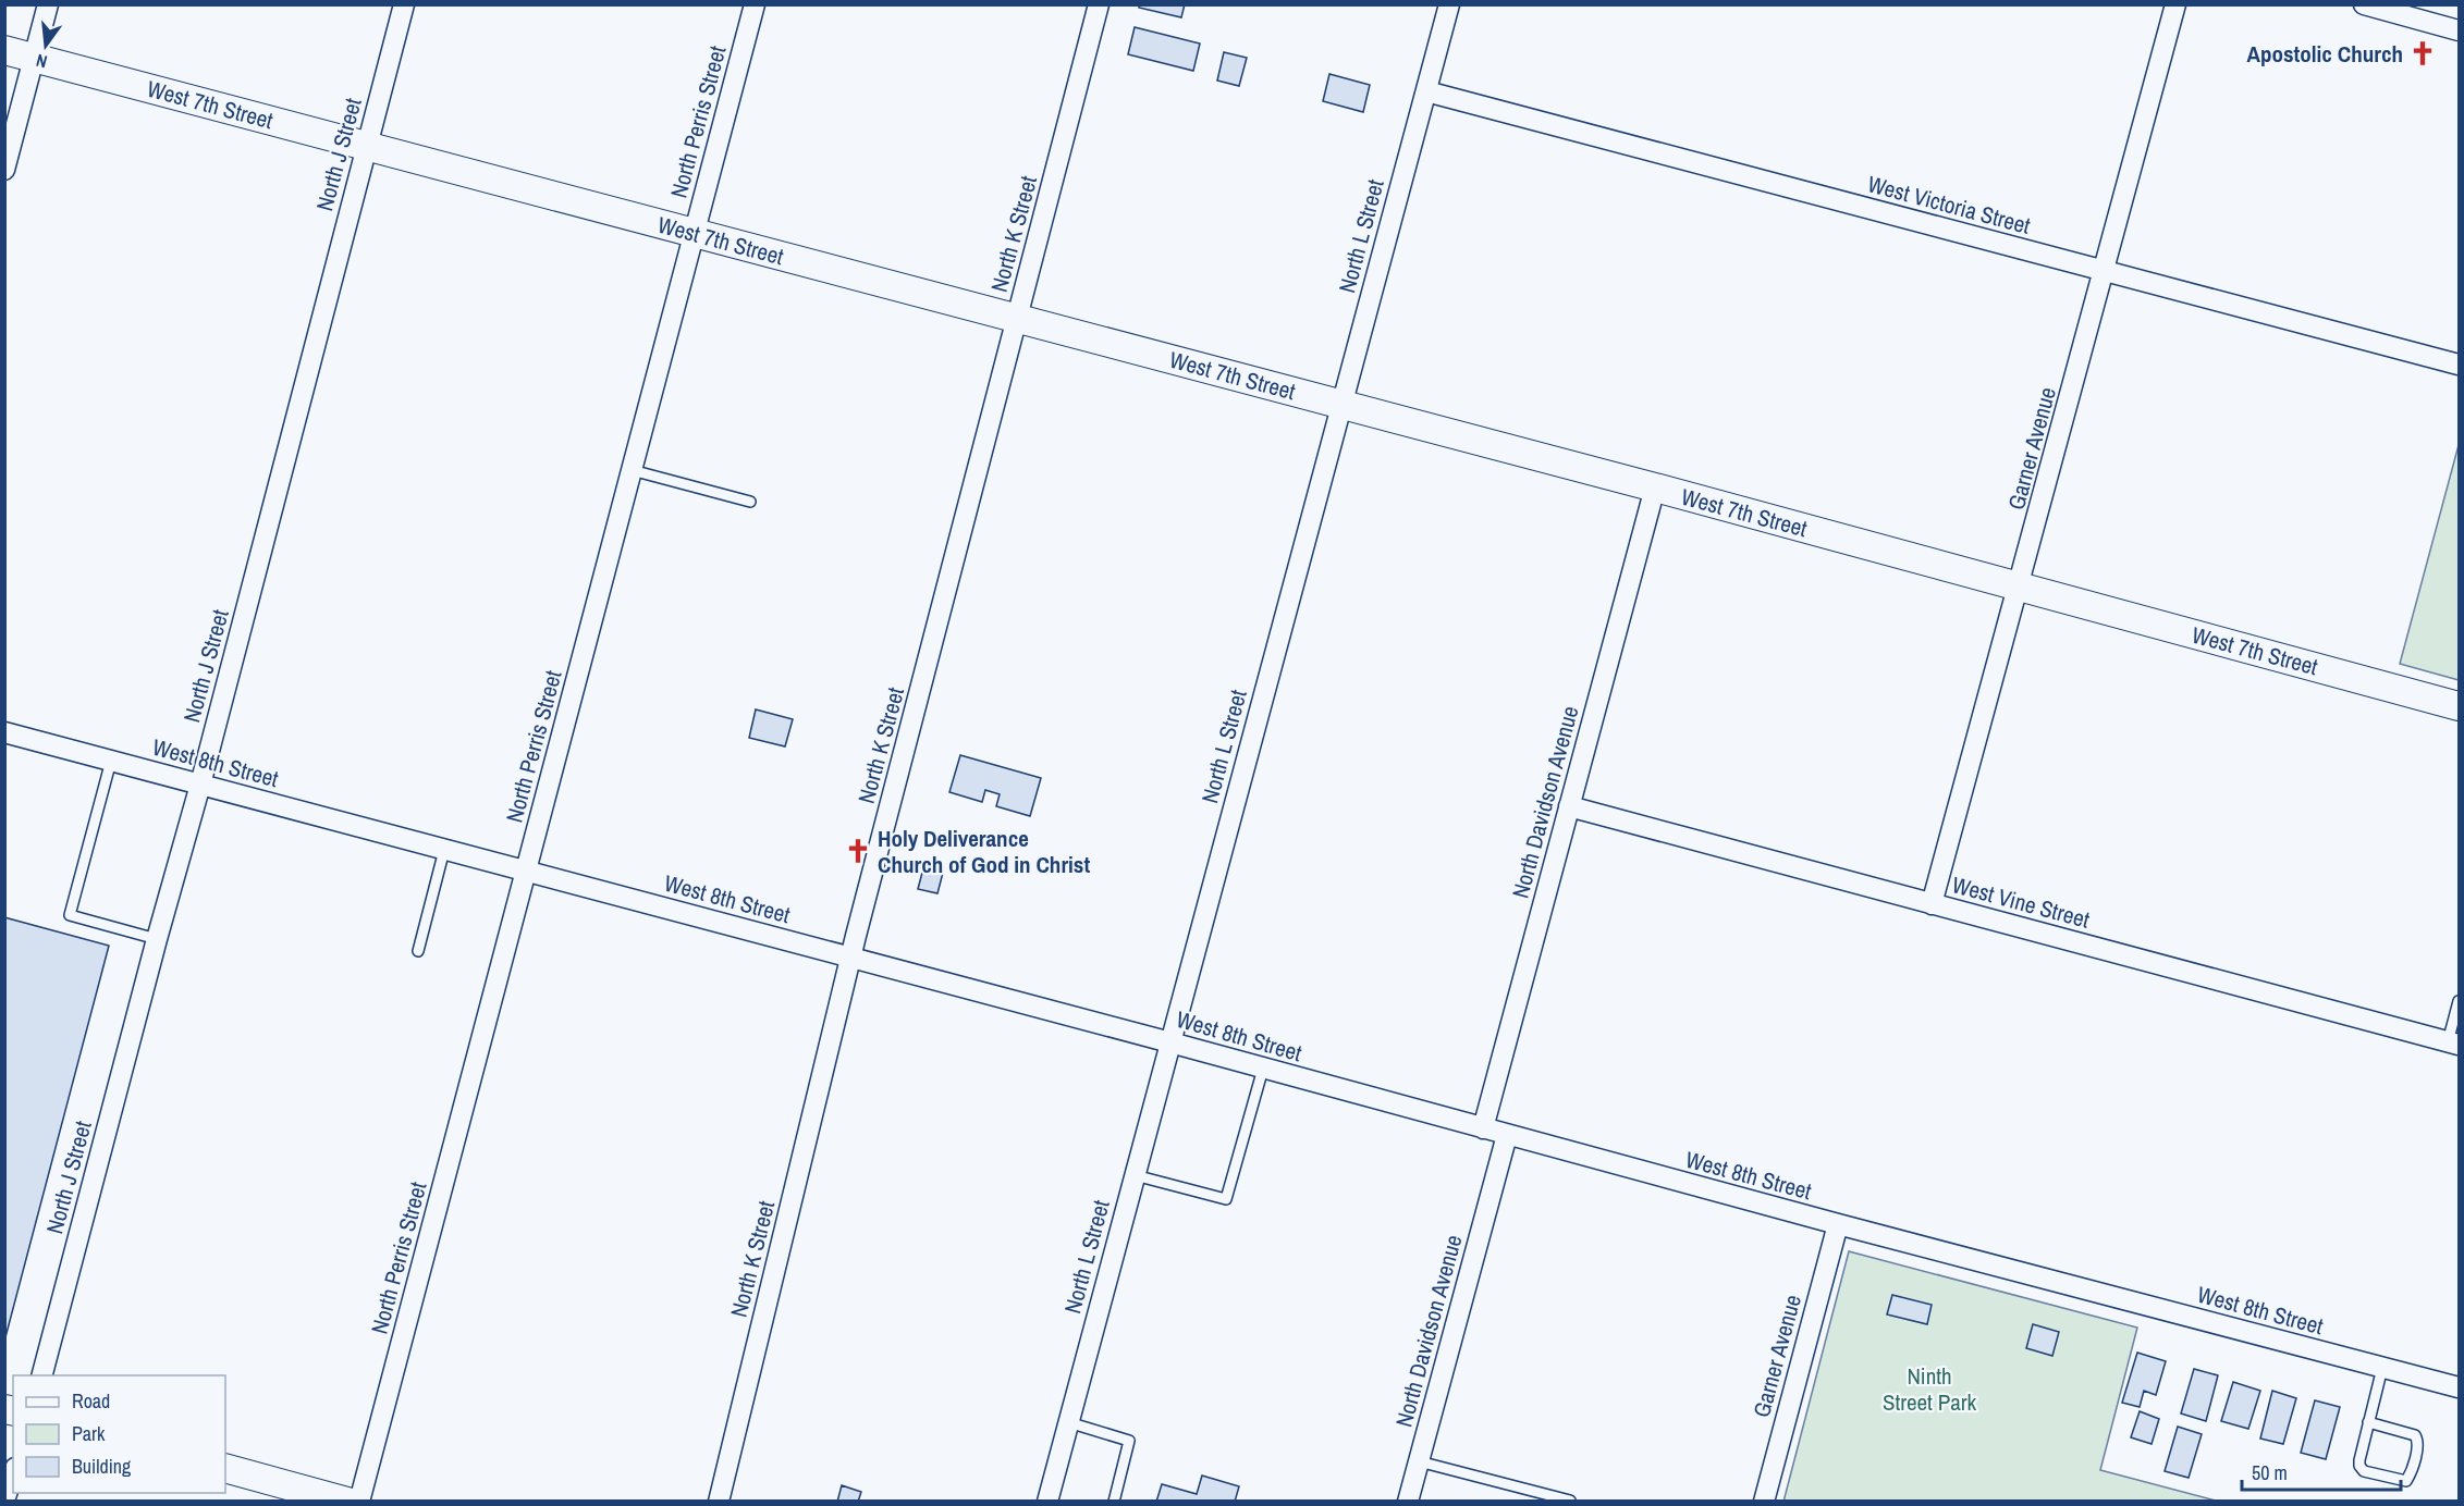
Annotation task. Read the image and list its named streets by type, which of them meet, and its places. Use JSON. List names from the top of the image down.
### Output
{
  "streets": {
    "street": [
      "West 7th Street",
      "North Perris Street",
      "North J Street",
      "West Victoria Street",
      "North K Street",
      "North L Street",
      "Garner Avenue",
      "West 8th Street",
      "North Davidson Avenue",
      "West Vine Street"
    ]
  },
  "crossings": [
    ["West 7th Street", "North Perris Street"],
    ["West 7th Street", "North J Street"],
    ["West 7th Street", "North K Street"],
    ["West 7th Street", "North L Street"],
    ["West 7th Street", "Garner Avenue"],
    ["West 7th Street", "North Davidson Avenue"],
    ["North Perris Street", "West 8th Street"],
    ["North J Street", "West 8th Street"],
    ["West Victoria Street", "North L Street"],
    ["West Victoria Street", "Garner Avenue"],
    ["North K Street", "West 8th Street"],
    ["North L Street", "West 8th Street"],
    ["Garner Avenue", "West 8th Street"],
    ["Garner Avenue", "West Vine Street"],
    ["West 8th Street", "North Davidson Avenue"],
    ["North Davidson Avenue", "West Vine Street"]
  ],
  "parks": ["Ninth Street Park"],
  "places": {
    "church": ["Apostolic Church", "Holy Deliverance Church of God in Christ"]
  },
  "legend": ["Road", "Park", "Building"],
  "scale_bar": "50 m",
  "north": "bottom"
}
